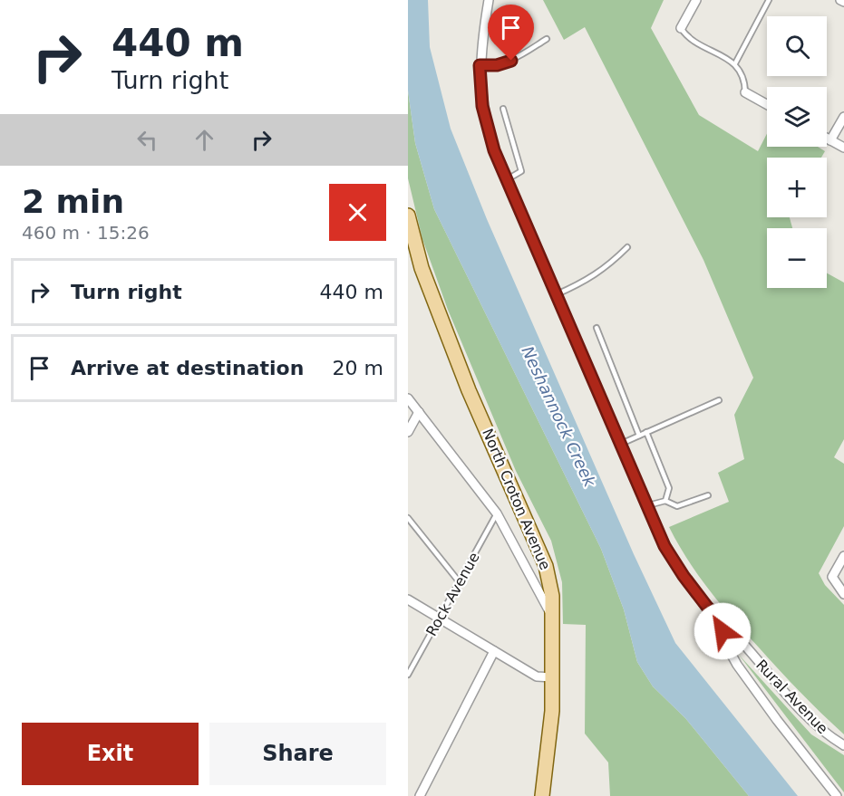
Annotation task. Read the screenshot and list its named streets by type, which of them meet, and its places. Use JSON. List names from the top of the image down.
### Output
{
  "streets": {
    "main road": ["North Croton Avenue"],
    "street": ["Rural Avenue"],
    "lane": ["Rock Avenue"]
  },
  "water": ["Neshannock Creek"],
  "page": {
    "turn": ["440 m", "Turn right"],
    "map_buttons": ["+", "−"],
    "heading": ["2 min", "460 m · 15:26"],
    "list": [
      {
        "name": "Turn right",
        "value": "440 m"
      },
      {
        "name": "Arrive at destination",
        "value": "20 m"
      }
    ],
    "buttons": ["Exit", "Share"]
  }
}
